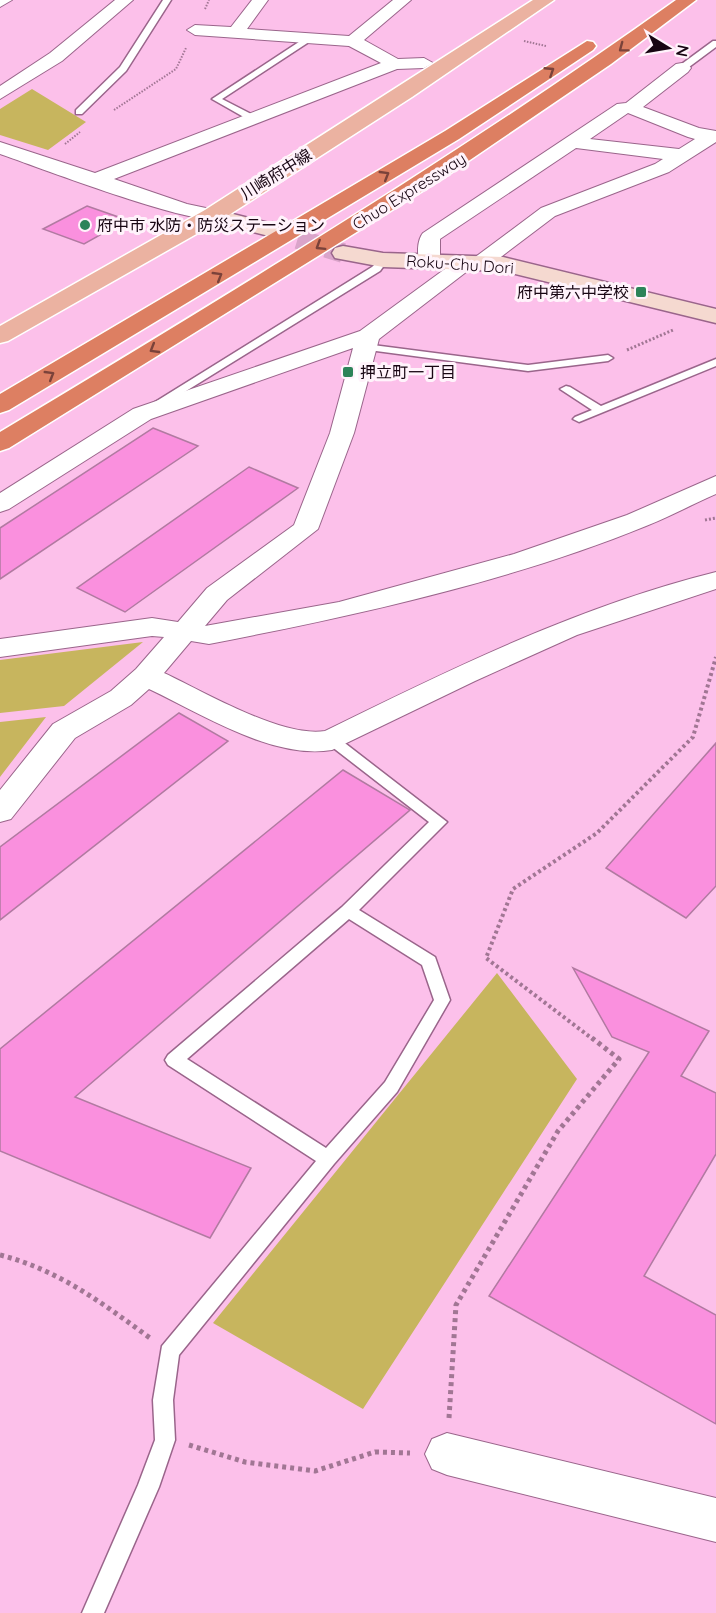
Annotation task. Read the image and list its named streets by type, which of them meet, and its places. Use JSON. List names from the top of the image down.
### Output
{
  "streets": {
    "highway": ["Chuo Expressway"],
    "main road": ["川崎府中線"],
    "street": ["Roku-Chu Dori"]
  },
  "places": {
    "other": ["府中市 水防・防災ステーション"],
    "transit": ["府中第六中学校", "押立町一丁目"]
  },
  "north": "right"
}
